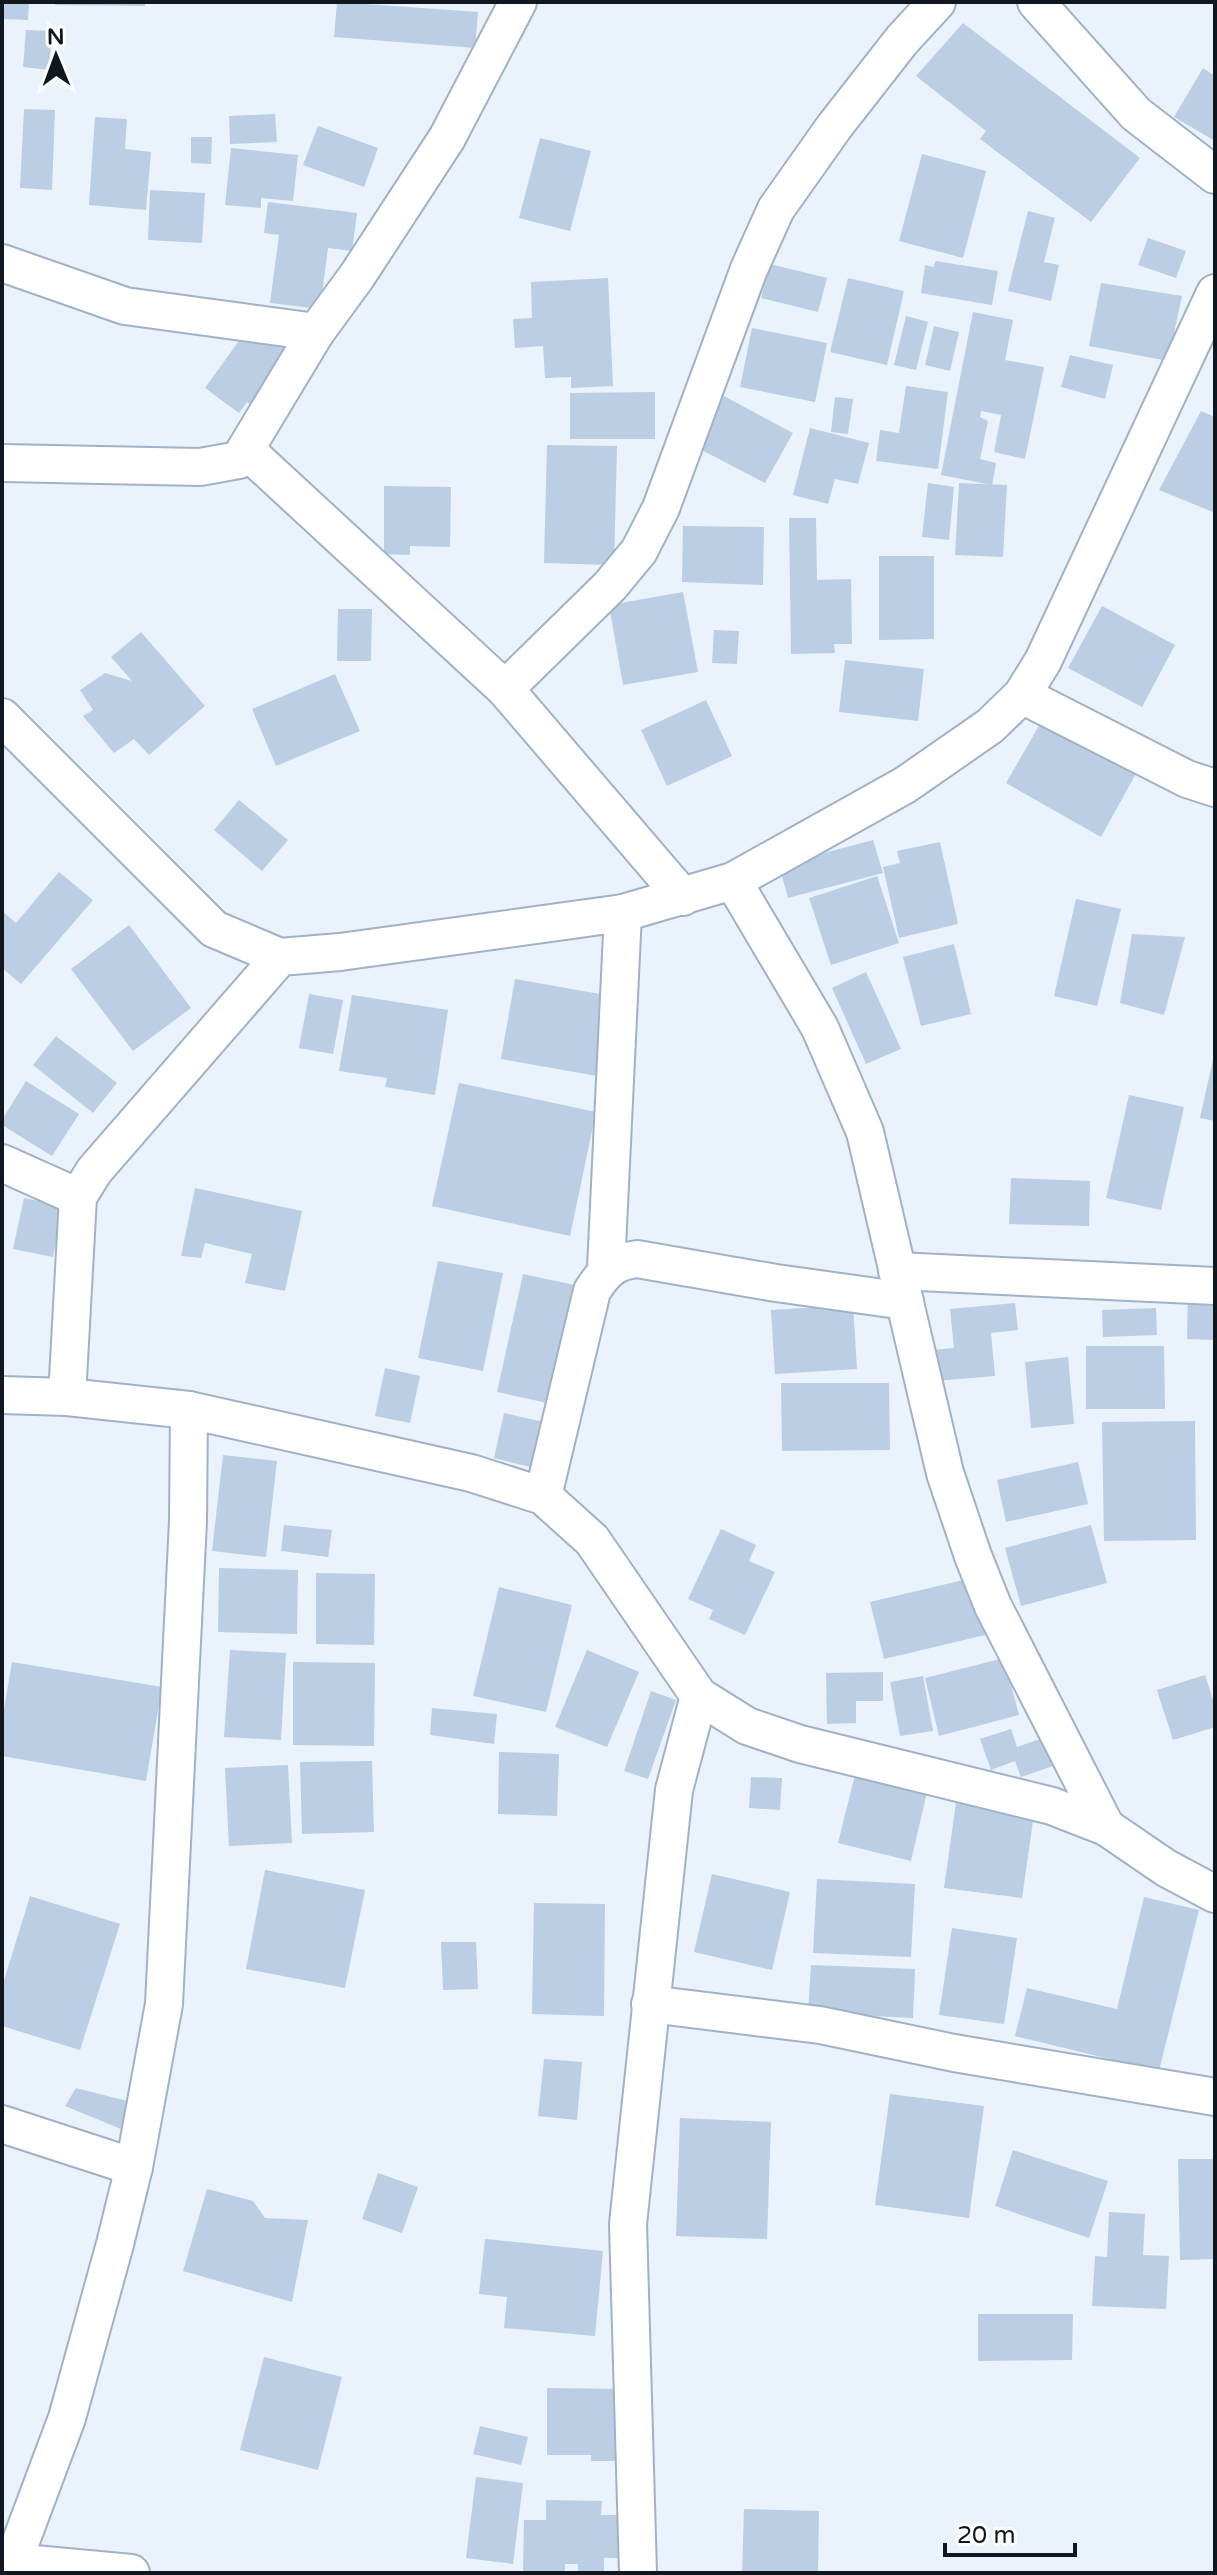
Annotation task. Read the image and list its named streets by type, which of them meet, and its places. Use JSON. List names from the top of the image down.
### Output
{
  "scale_bar": "20 m",
  "north": "top"
}
